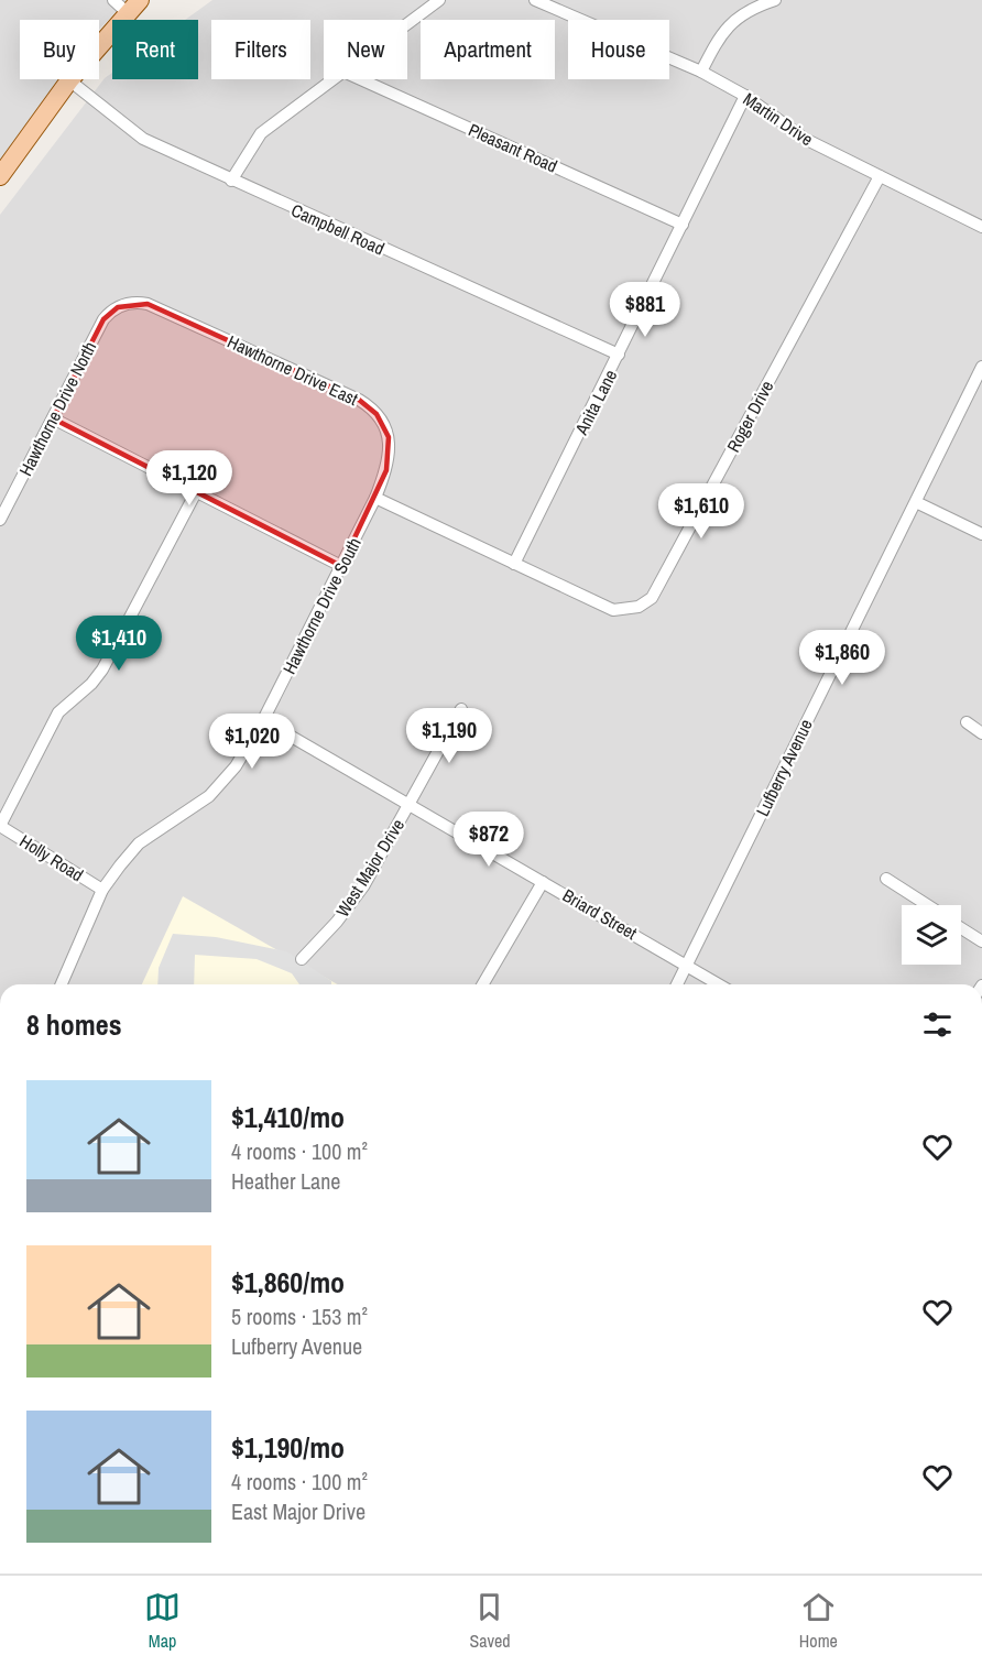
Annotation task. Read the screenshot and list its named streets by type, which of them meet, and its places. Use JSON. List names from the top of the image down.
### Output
{
  "streets": {
    "street": [
      "Martin Drive",
      "Pleasant Road",
      "Campbell Road",
      "Hawthorne Drive East",
      "Anita Lane",
      "Hawthorne Drive North",
      "Roger Drive",
      "Hawthorne Drive South",
      "Lufberry Avenue",
      "Holly Road",
      "West Major Drive",
      "Briard Street"
    ]
  },
  "crossings": [
    ["Martin Drive", "Anita Lane"],
    ["Martin Drive", "Roger Drive"],
    ["Pleasant Road", "Anita Lane"],
    ["Campbell Road", "Anita Lane"],
    ["Hawthorne Drive East", "Hawthorne Drive North"],
    ["Hawthorne Drive East", "Roger Drive"],
    ["Hawthorne Drive East", "Hawthorne Drive South"],
    ["Anita Lane", "Roger Drive"],
    ["Roger Drive", "Hawthorne Drive South"],
    ["Hawthorne Drive South", "Holly Road"],
    ["Hawthorne Drive South", "Briard Street"],
    ["Lufberry Avenue", "Briard Street"],
    ["West Major Drive", "Briard Street"]
  ],
  "page": {
    "chip": [
      "Buy",
      "Rent",
      "Filters",
      "New",
      "Apartment",
      "House"
    ],
    "price": [
      "$881",
      "$1,120",
      "$1,610",
      "$1,410",
      "$1,860",
      "$1,190",
      "$1,020",
      "$872"
    ],
    "heading": "8 homes",
    "list": [
      {
        "name": "$1,410/mo",
        "note": "4 rooms · 100 m² · Heather Lane"
      },
      {
        "name": "$1,860/mo",
        "note": "5 rooms · 153 m² · Lufberry Avenue"
      },
      {
        "name": "$1,190/mo",
        "note": "4 rooms · 100 m² · East Major Drive"
      }
    ],
    "tabs": ["Map", "Saved", "Home"]
  }
}
